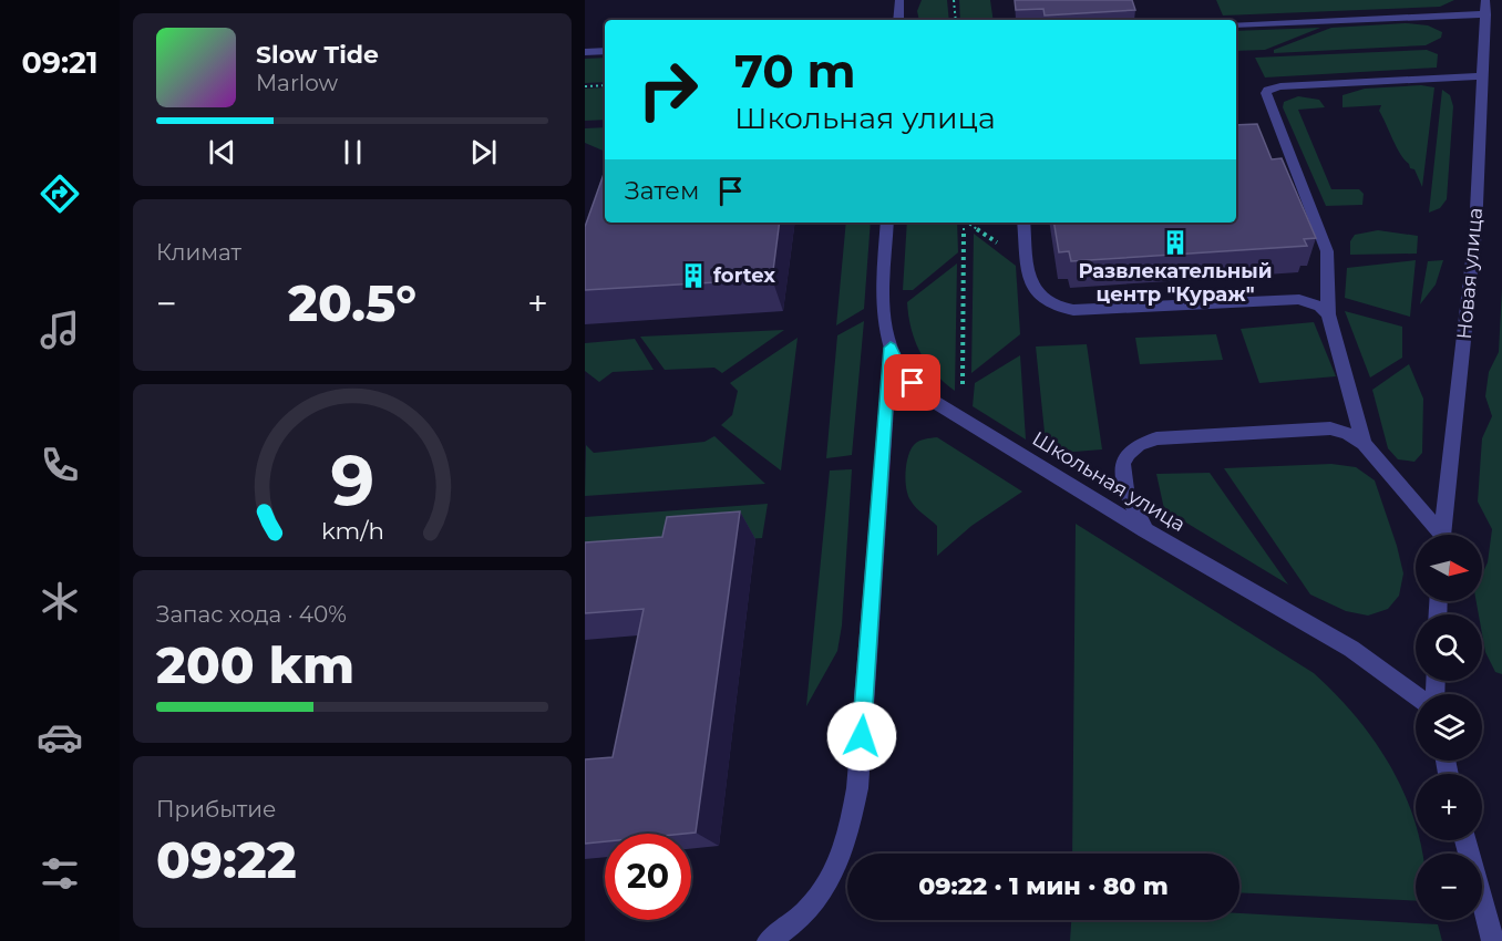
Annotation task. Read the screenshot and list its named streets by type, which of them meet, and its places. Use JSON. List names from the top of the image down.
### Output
{
  "streets": {
    "street": ["Новая улица", "Школьная улица"]
  },
  "places": {
    "building": ["Развлекательный центр \"Кураж\"", "fortex"]
  },
  "north": "right",
  "page": {
    "tabs": "09:21",
    "turn": ["70 m", "Школьная улица"],
    "song": ["Slow Tide", "Marlow"],
    "then": "Затем",
    "tile": [
      "Климат",
      ["Запас хода · 40%", "200 km"],
      ["Прибытие", "09:22"]
    ],
    "heat": ["−", "20.5°", "+"],
    "map_buttons": ["+", "−"],
    "limit": "20",
    "trip": "09:22 · 1 мин · 80 m",
    "gauge": ["9", "km/h"]
  }
}
